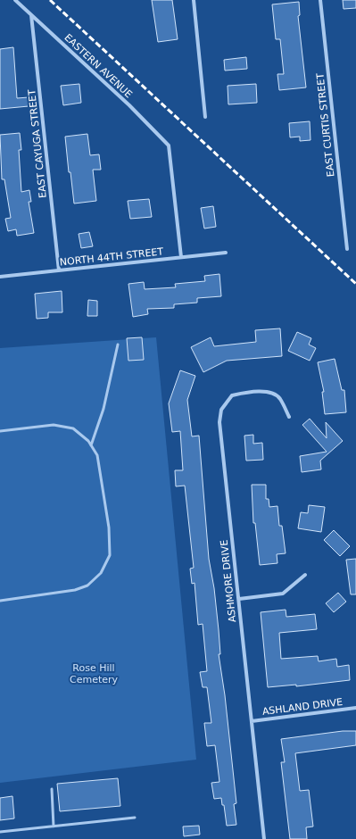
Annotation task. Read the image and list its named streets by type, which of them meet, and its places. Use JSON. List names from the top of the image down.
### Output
{
  "streets": {
    "street": [
      "EASTERN AVENUE",
      "EAST CURTIS STREET",
      "EAST CAYUGA STREET",
      "NORTH 44TH STREET",
      "ASHMORE DRIVE",
      "ASHLAND DRIVE"
    ]
  },
  "crossings": [
    ["EASTERN AVENUE", "EAST CAYUGA STREET"],
    ["EASTERN AVENUE", "NORTH 44TH STREET"],
    ["EAST CAYUGA STREET", "NORTH 44TH STREET"],
    ["ASHMORE DRIVE", "ASHLAND DRIVE"]
  ],
  "parks": ["Rose Hill Cemetery"]
}
